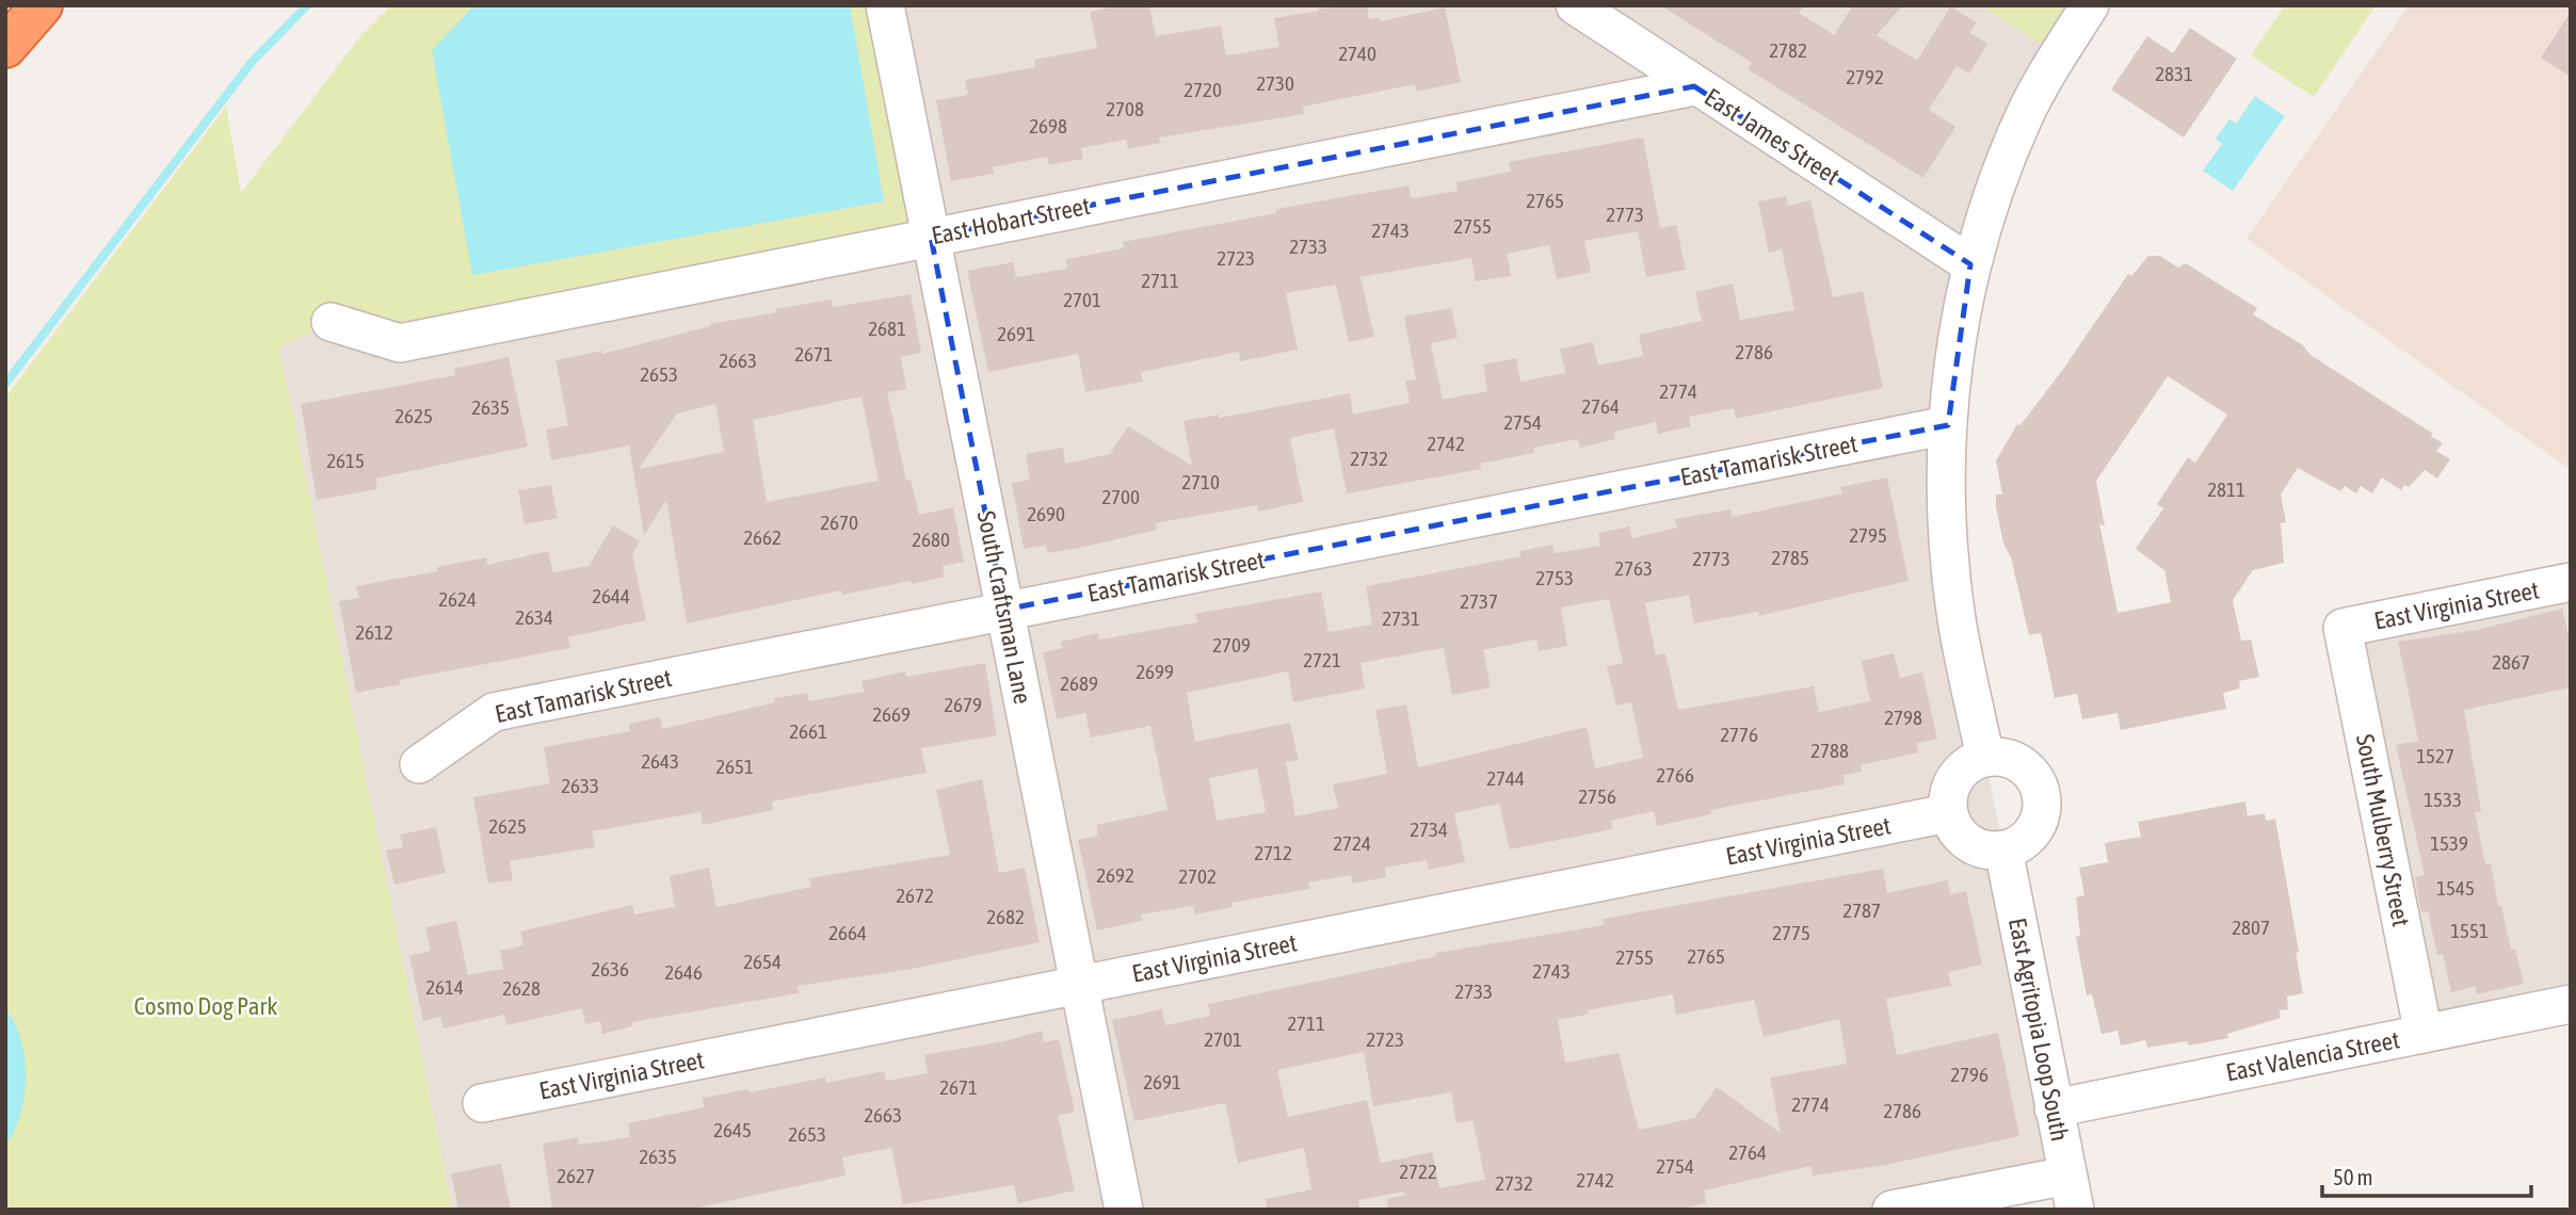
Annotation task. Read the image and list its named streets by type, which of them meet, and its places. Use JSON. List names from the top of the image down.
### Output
{
  "streets": {
    "street": [
      "East James Street",
      "East Hobart Street",
      "East Tamarisk Street",
      "East Virginia Street",
      "South Craftsman Lane",
      "South Mulberry Street",
      "East Agritopia Loop South",
      "East Valencia Street"
    ]
  },
  "crossings": [
    ["East James Street", "East Hobart Street"],
    ["East Hobart Street", "South Craftsman Lane"],
    ["East Tamarisk Street", "South Craftsman Lane"],
    ["East Virginia Street", "South Craftsman Lane"],
    ["East Virginia Street", "South Mulberry Street"],
    ["East Virginia Street", "East Agritopia Loop South"],
    ["South Mulberry Street", "East Valencia Street"],
    ["East Agritopia Loop South", "East Valencia Street"]
  ],
  "parks": ["Cosmo Dog Park"],
  "house_numbers": [
    "2782",
    "2740",
    "2831",
    "2792",
    "2730",
    "2720",
    "2708",
    "2698",
    "2765",
    "2773",
    "2755",
    "2743",
    "2733",
    "2723",
    "2711",
    "2701",
    "2681",
    "2691",
    "2786",
    "2671",
    "2663",
    "2653",
    "2774",
    "2764",
    "2635",
    "2625",
    "2754",
    "2742",
    "2732",
    "2615",
    "2710",
    "2811",
    "2700",
    "2690",
    "2670",
    "2795",
    "2662",
    "2680",
    "2785",
    "2773",
    "2763",
    "2753",
    "2644",
    "2624",
    "2737",
    "2634",
    "2731",
    "2612",
    "2709",
    "2721",
    "2867",
    "2699",
    "2689",
    "2679",
    "2669",
    "2798",
    "2661",
    "2776",
    "2788",
    "1527",
    "2643",
    "2651",
    "2766",
    "2744",
    "2633",
    "2756",
    "1533",
    "2625",
    "2734",
    "2724",
    "1539",
    "2712",
    "2692",
    "2702",
    "1545",
    "2672",
    "2787",
    "2682",
    "2807",
    "1551",
    "2664",
    "2775",
    "2765",
    "2755",
    "2654",
    "2636",
    "2743",
    "2646",
    "2614",
    "2628",
    "2733",
    "2711",
    "2701",
    "2723",
    "2796",
    "2691",
    "2671",
    "2774",
    "2786",
    "2663",
    "2645",
    "2653",
    "2764",
    "2635",
    "2754",
    "2722",
    "2627",
    "2742",
    "2732"
  ],
  "scale_bar": "50 m"
}
